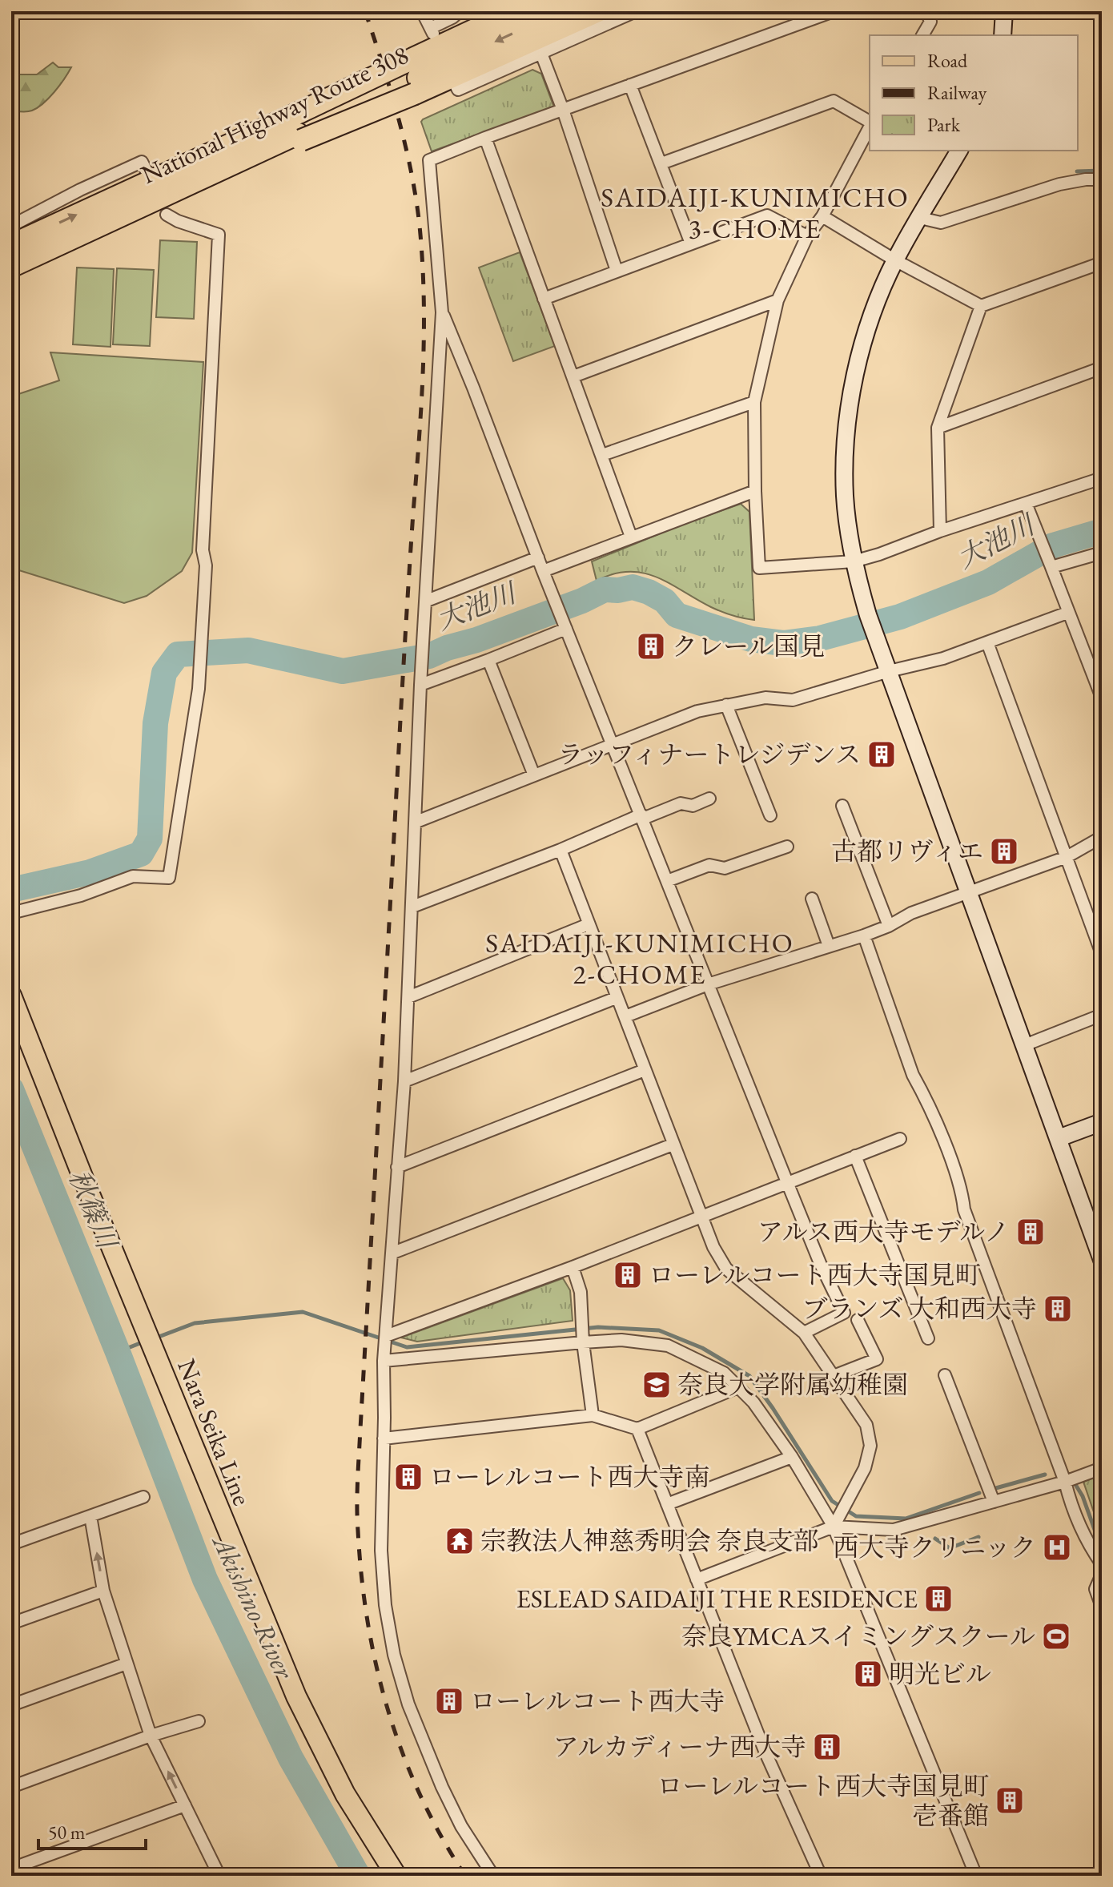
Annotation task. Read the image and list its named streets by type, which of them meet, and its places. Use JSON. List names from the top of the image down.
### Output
{
  "streets": {
    "highway": ["National Highway Route 308"],
    "main road": ["Nara Seika Line"]
  },
  "districts": ["SAIDAIJI-KUNIMICHO 3-CHOME", "SAIDAIJI-KUNIMICHO 2-CHOME"],
  "water": ["大池川", "秋篠川", "Akishino River"],
  "places": {
    "building": [
      "クレール国見",
      "ラッフィナートレジデンス",
      "古都リヴィエ",
      "アルス西大寺モデルノ",
      "ローレルコート西大寺国見町",
      "ブランズ 大和西大寺",
      "ローレルコート西大寺南",
      "ESLEAD SAIDAIJI THE RESIDENCE",
      "明光ビル",
      "ローレルコート西大寺",
      "アルカディーナ西大寺",
      "ローレルコート西大寺国見町 壱番館"
    ],
    "school or university": ["奈良大学附属幼稚園"],
    "temple": ["宗教法人神慈秀明会 奈良支部"],
    "hospital": ["西大寺クリニック"],
    "sports": ["奈良YMCAスイミングスクール"]
  },
  "legend": ["Road", "Railway", "Park"],
  "scale_bar": "50 m"
}
